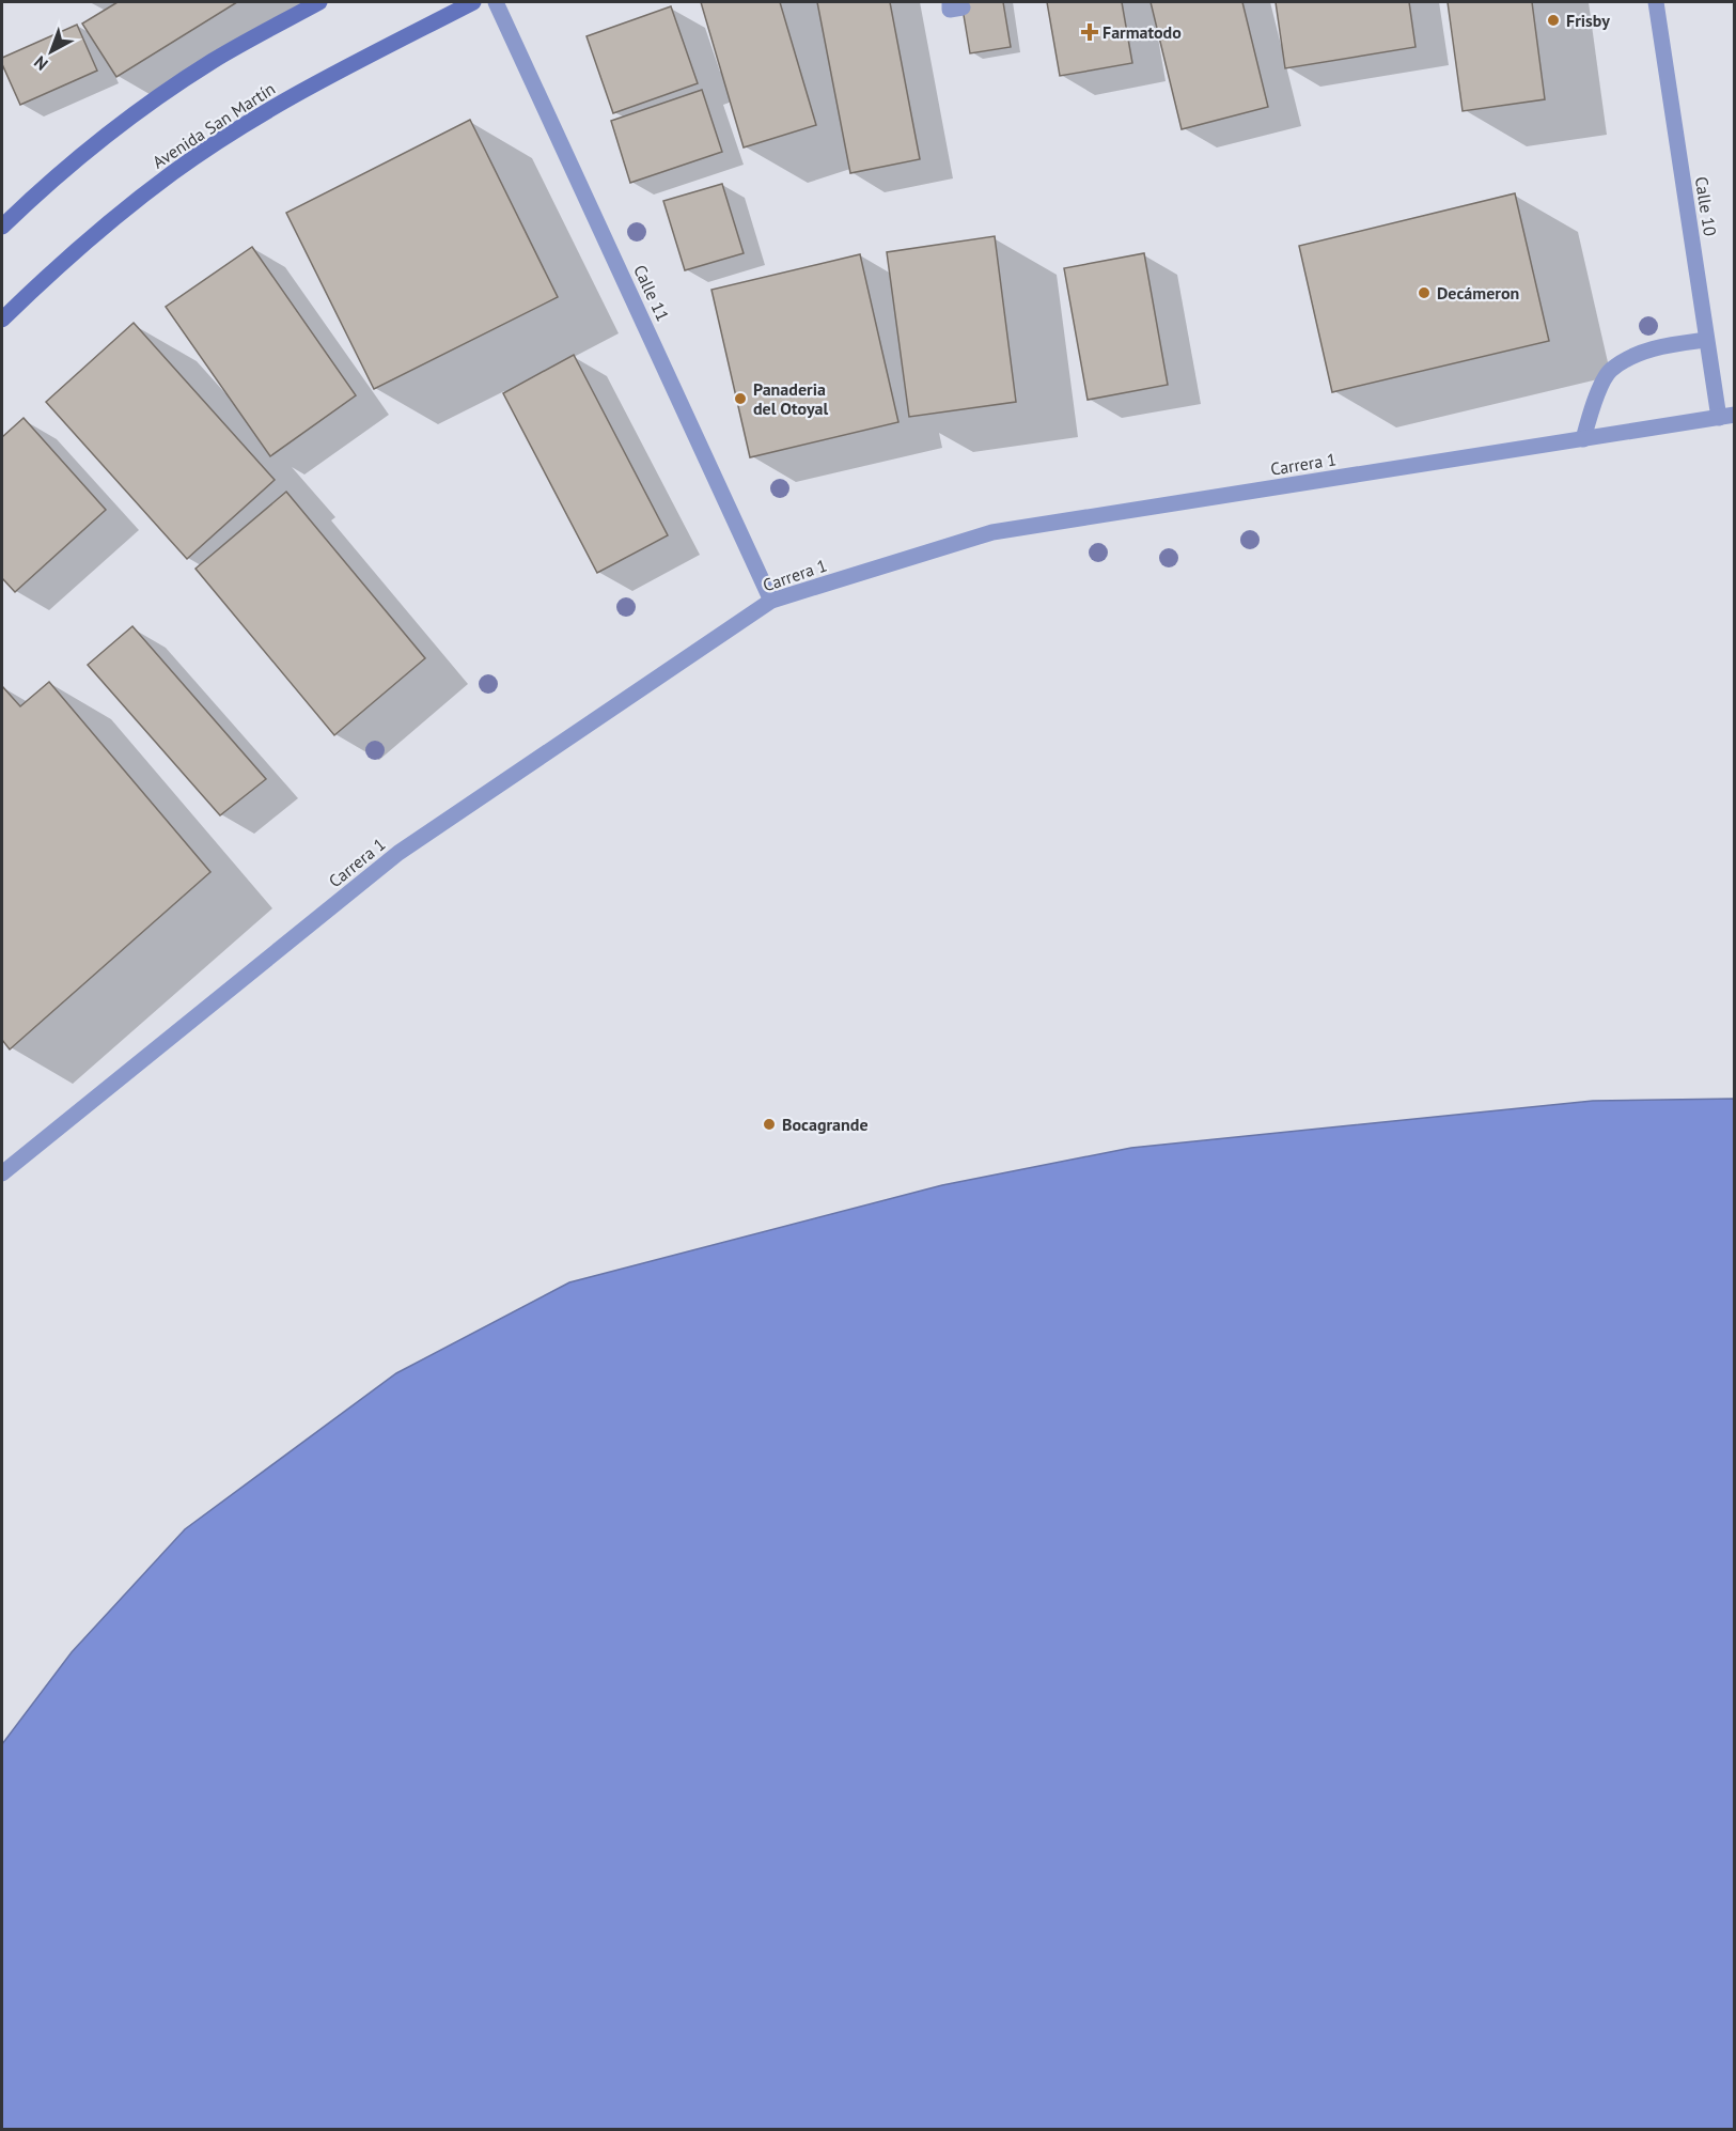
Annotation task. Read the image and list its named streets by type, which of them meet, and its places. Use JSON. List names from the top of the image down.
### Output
{
  "streets": {
    "main road": ["Avenida San Martín"],
    "street": ["Calle 10", "Calle 11", "Carrera 1"]
  },
  "crossings": [
    ["Calle 10", "Carrera 1"],
    ["Calle 11", "Carrera 1"]
  ],
  "places": {
    "other": [
      "Frisby",
      "Decámeron",
      "Panaderia del Otoyal",
      "Bocagrande"
    ],
    "health": ["Farmatodo"]
  },
  "north": "bottom left"
}
